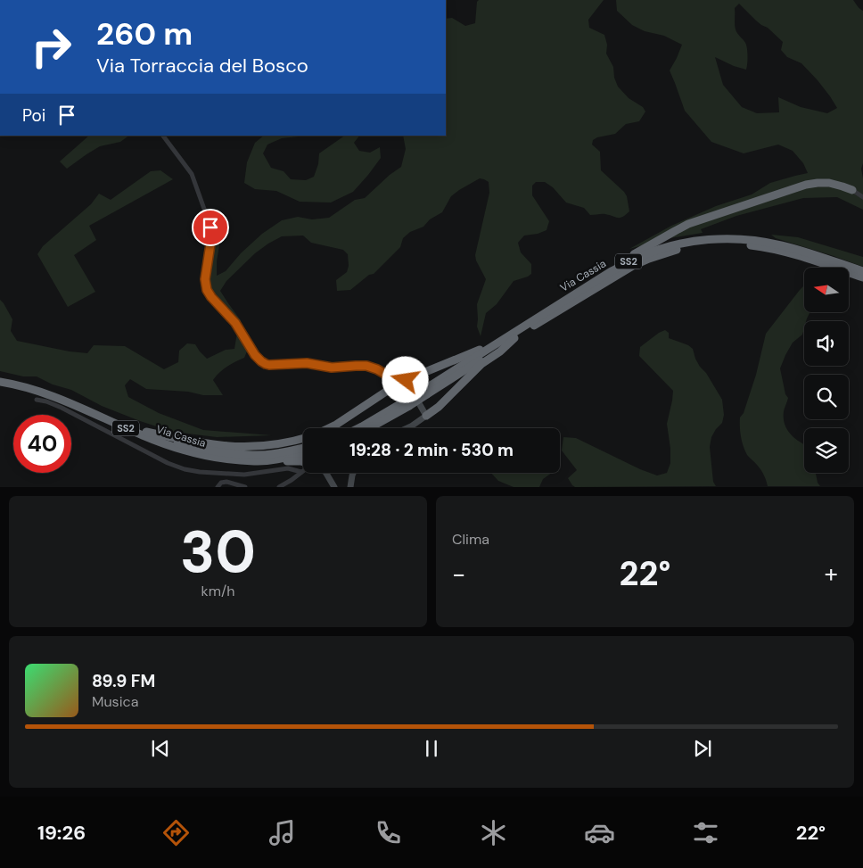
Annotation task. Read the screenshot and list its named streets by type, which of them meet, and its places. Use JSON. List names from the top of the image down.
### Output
{
  "streets": {
    "highway": ["SS2", "Via Cassia"]
  },
  "north": "left",
  "page": {
    "turn": ["260 m", "Via Torraccia del Bosco"],
    "then": "Poi",
    "limit": "40",
    "trip": "19:28 · 2 min · 530 m",
    "tile": [
      ["30", "km/h"],
      "Clima"
    ],
    "heat": ["−", "22°", "+"],
    "song": ["89.9 FM", "Musica"],
    "tabs": ["19:26", "22°"]
  }
}
